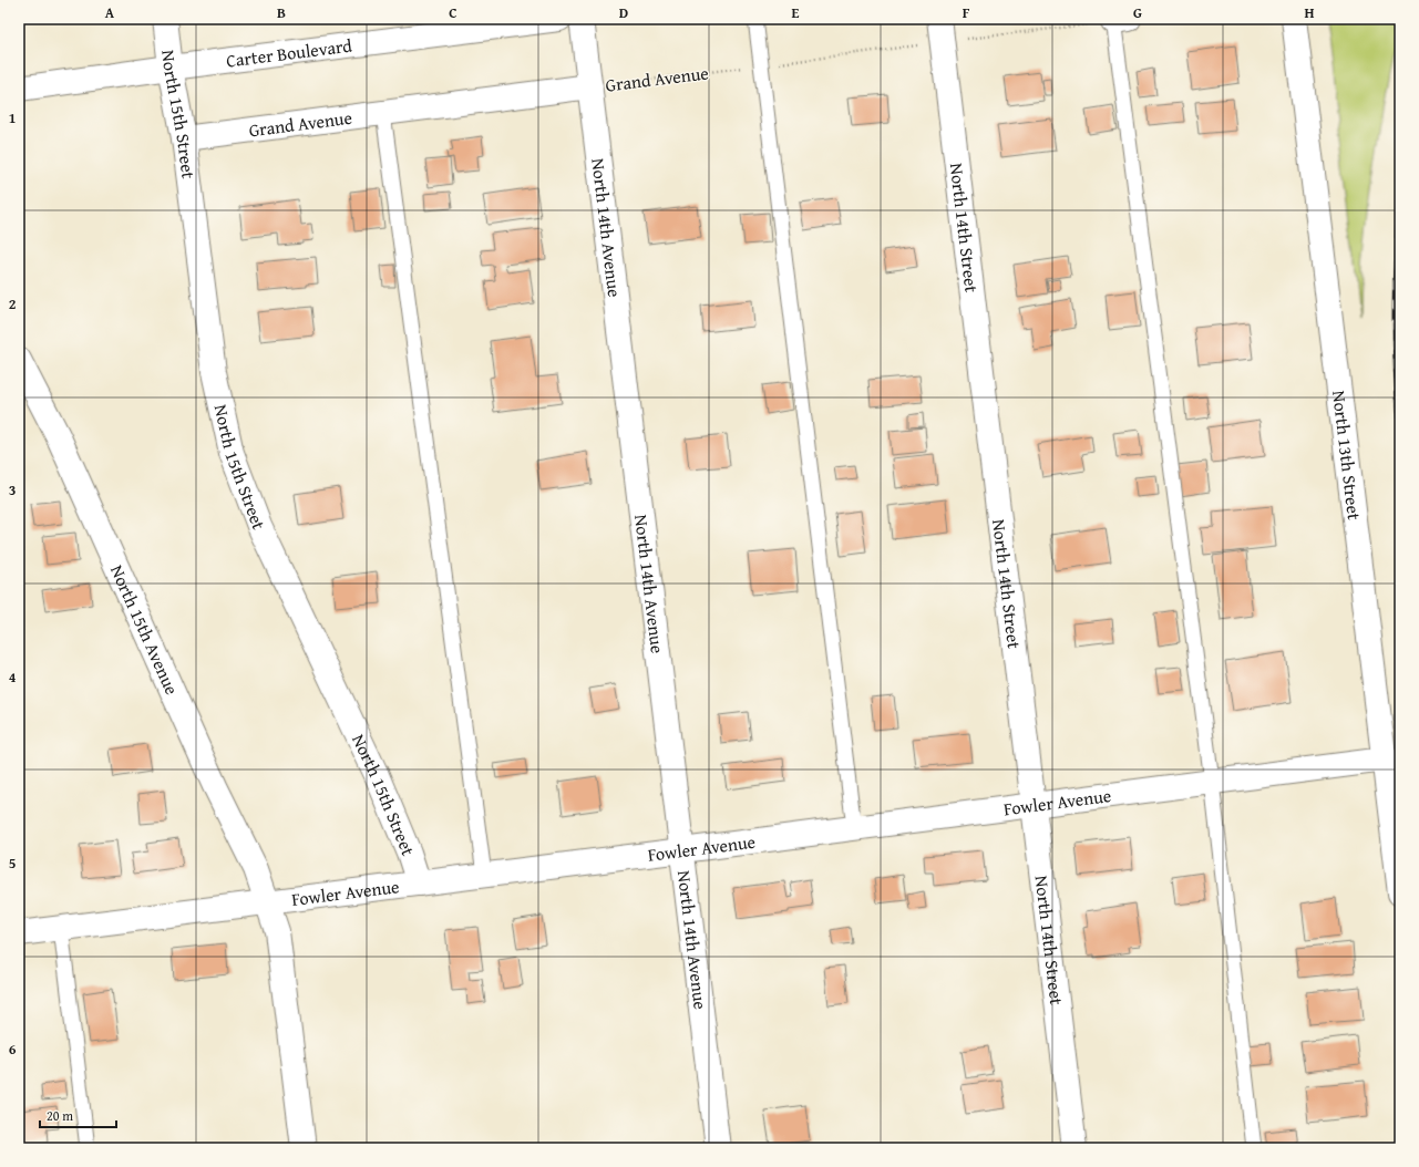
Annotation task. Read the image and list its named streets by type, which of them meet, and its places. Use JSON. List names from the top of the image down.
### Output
{
  "streets": {
    "street": [
      "Carter Boulevard",
      "Grand Avenue",
      "North 15th Street",
      "North 14th Avenue",
      "North 14th Street",
      "North 13th Street",
      "North 15th Avenue",
      "Fowler Avenue"
    ]
  },
  "crossings": [
    ["Carter Boulevard", "North 15th Street"],
    ["Grand Avenue", "North 15th Street"],
    ["Grand Avenue", "North 14th Avenue"],
    ["Grand Avenue", "North 14th Street"],
    ["North 15th Street", "Fowler Avenue"],
    ["North 14th Avenue", "Fowler Avenue"],
    ["North 14th Street", "Fowler Avenue"],
    ["North 13th Street", "Fowler Avenue"],
    ["North 15th Avenue", "Fowler Avenue"]
  ],
  "scale_bar": "20 m",
  "grid": {
    "columns": [
      "A",
      "B",
      "C",
      "D",
      "E",
      "F",
      "G",
      "H"
    ],
    "rows": [
      "1",
      "2",
      "3",
      "4",
      "5",
      "6"
    ]
  }
}
